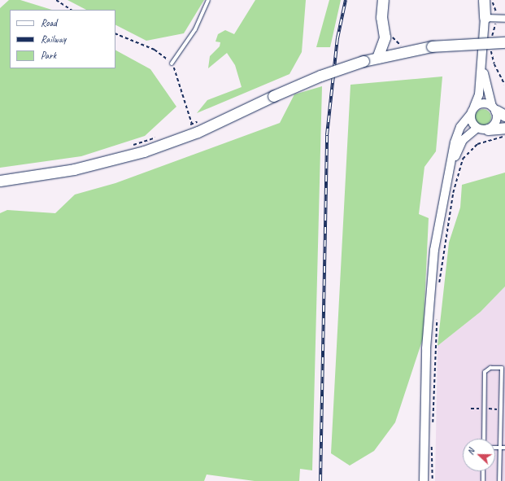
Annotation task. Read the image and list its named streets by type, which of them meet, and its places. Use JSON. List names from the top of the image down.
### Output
{
  "legend": ["Road", "Railway", "Park"],
  "north": "left"
}
